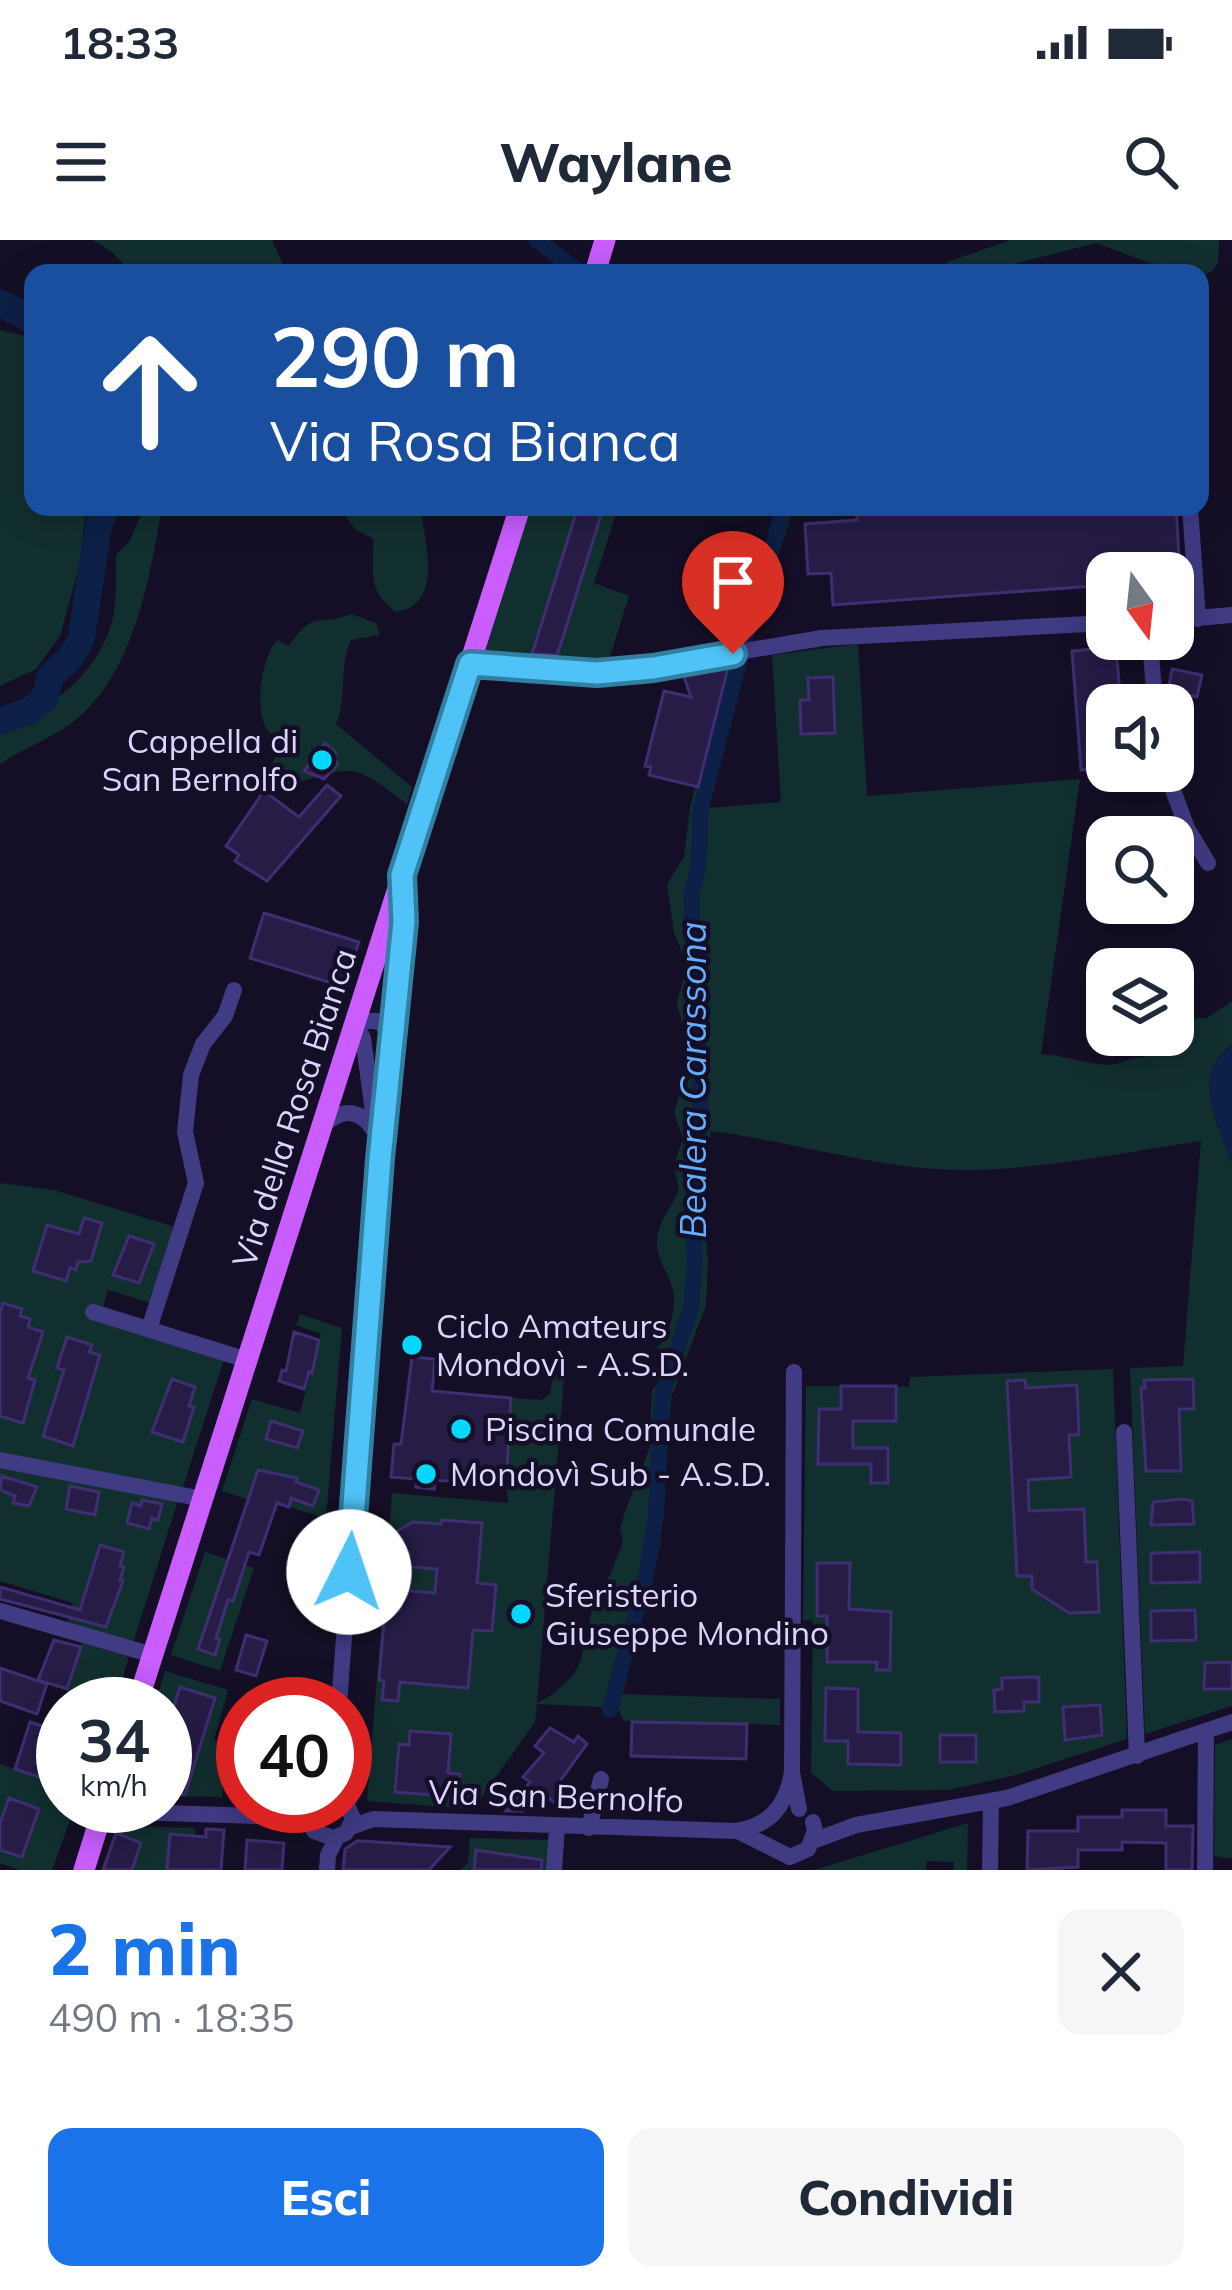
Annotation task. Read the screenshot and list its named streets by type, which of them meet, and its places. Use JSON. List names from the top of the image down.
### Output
{
  "streets": {
    "main road": ["Via della Rosa Bianca"],
    "street": ["Via San Bernolfo"]
  },
  "water": ["Bealera Carassona"],
  "places": [
    "Cappella di San Bernolfo",
    "Ciclo Amateurs Mondovì - A.S.D.",
    "Piscina Comunale",
    "Mondovì Sub - A.S.D.",
    "Sferisterio Giuseppe Mondino"
  ],
  "north": "bottom",
  "page": {
    "status": "18:33",
    "header": "Waylane",
    "turn": ["290 m", "Via Rosa Bianca"],
    "speed": "34 km/h",
    "limit": "40",
    "heading": ["2 min", "490 m · 18:35"],
    "buttons": ["Esci", "Condividi"]
  }
}
